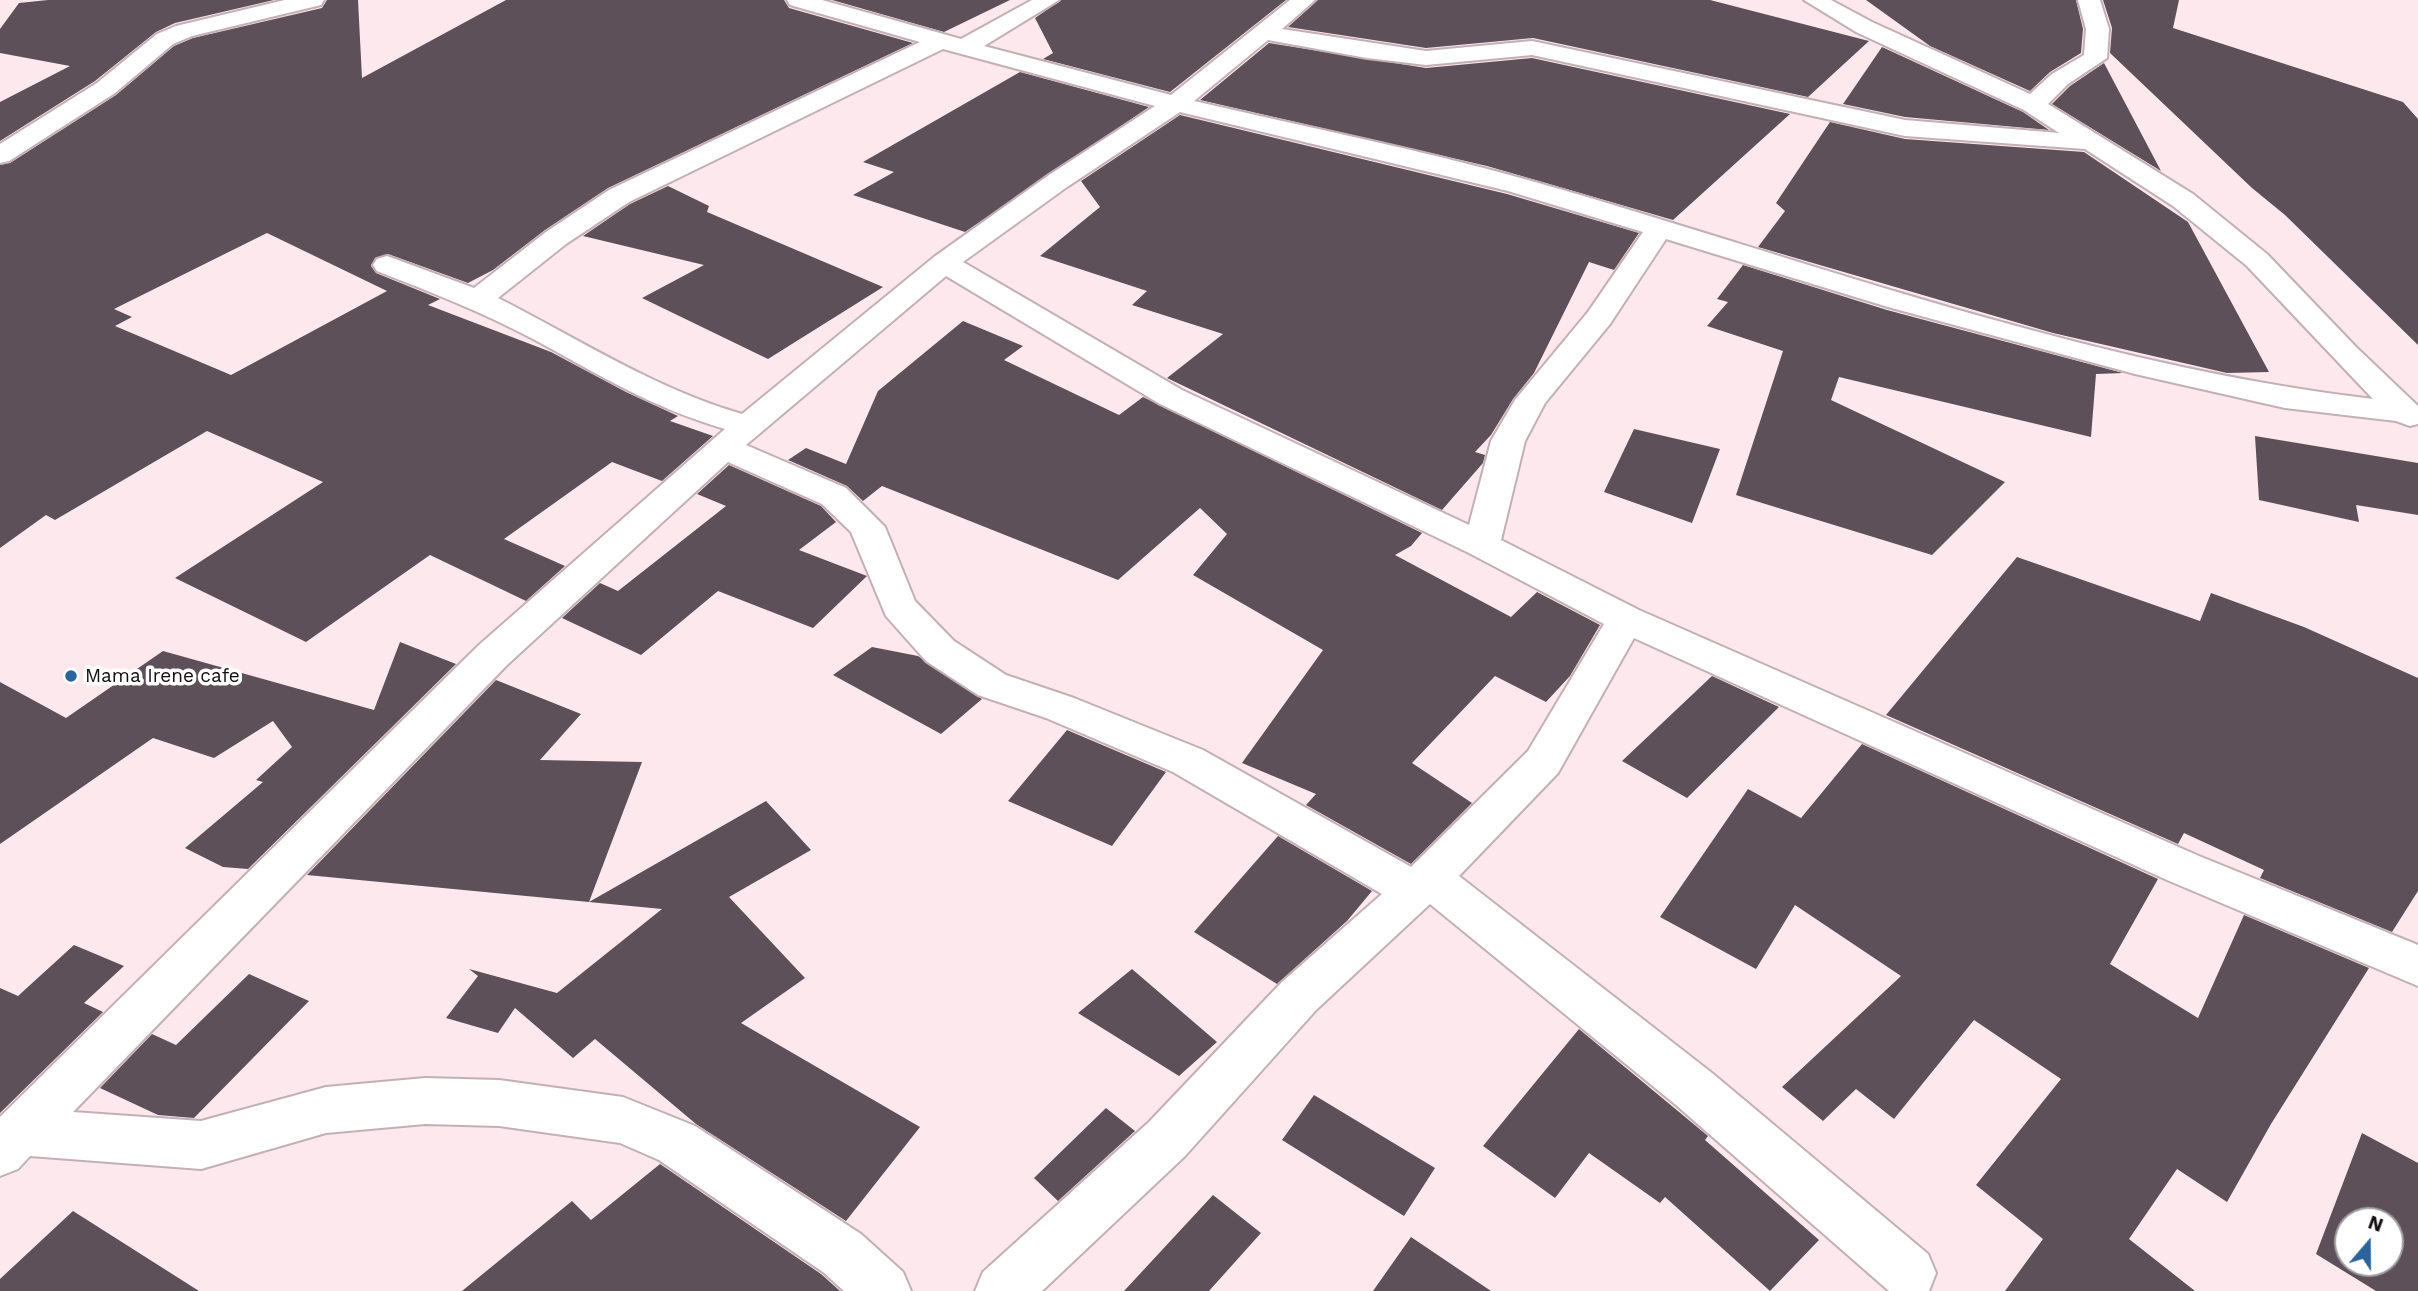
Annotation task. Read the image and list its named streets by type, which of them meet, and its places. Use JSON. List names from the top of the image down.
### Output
{
  "places": ["Mama Irene cafe"],
  "north": "top"
}
